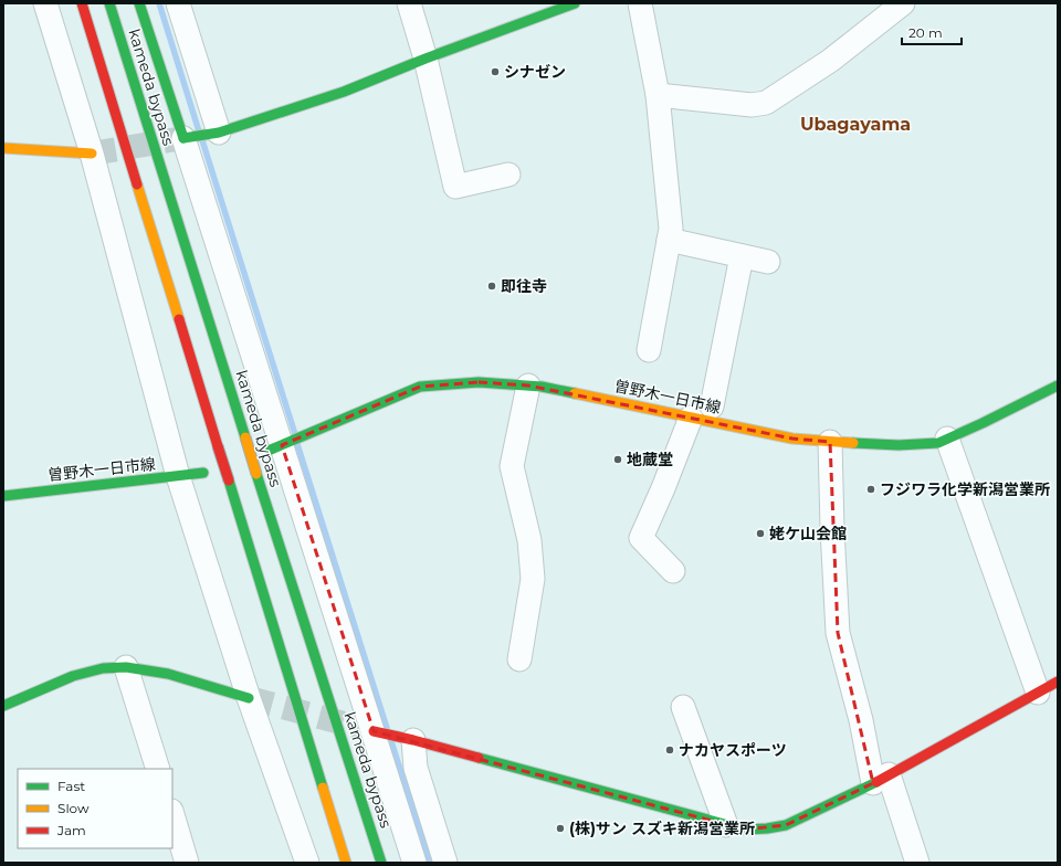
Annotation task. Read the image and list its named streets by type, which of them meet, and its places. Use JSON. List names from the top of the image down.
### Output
{
  "streets": {
    "main road": ["kameda bypass", "曽野木一日市線"]
  },
  "districts": ["Ubagayama"],
  "places": [
    "シナゼン",
    "即往寺",
    "地蔵堂",
    "フジワラ化学新潟営業所",
    "姥ケ山会館",
    "ナカヤスポーツ",
    "(株)サン スズキ新潟営業所"
  ],
  "legend": ["Fast", "Slow", "Jam"],
  "scale_bar": "20 m"
}
